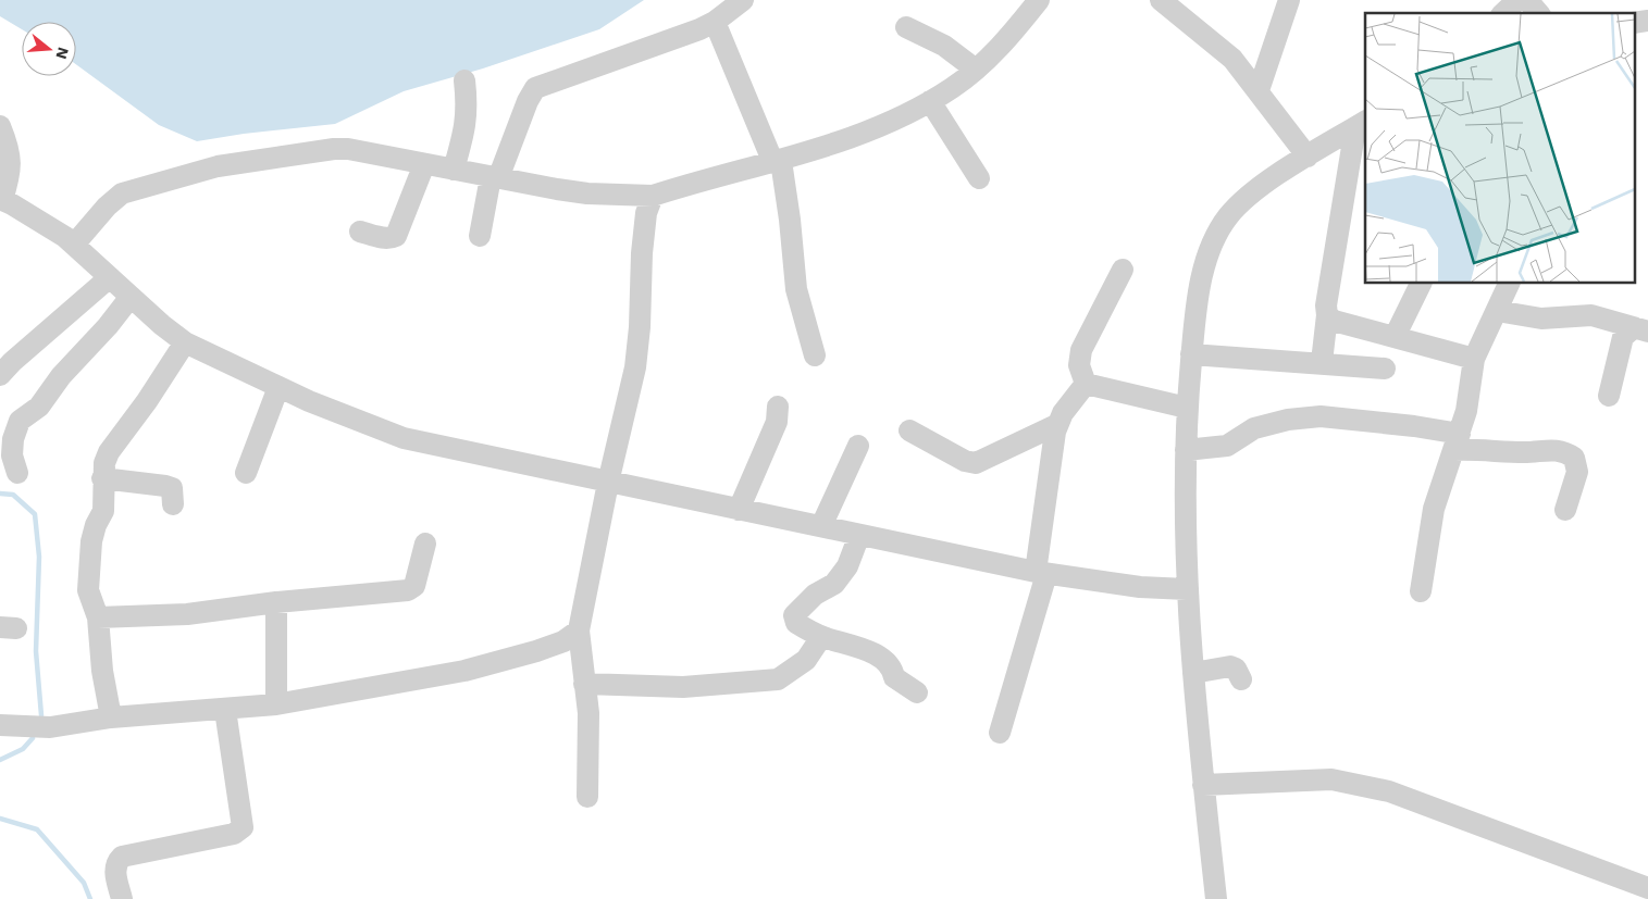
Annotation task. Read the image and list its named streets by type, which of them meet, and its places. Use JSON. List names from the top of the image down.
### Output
{
  "north": "right"
}
